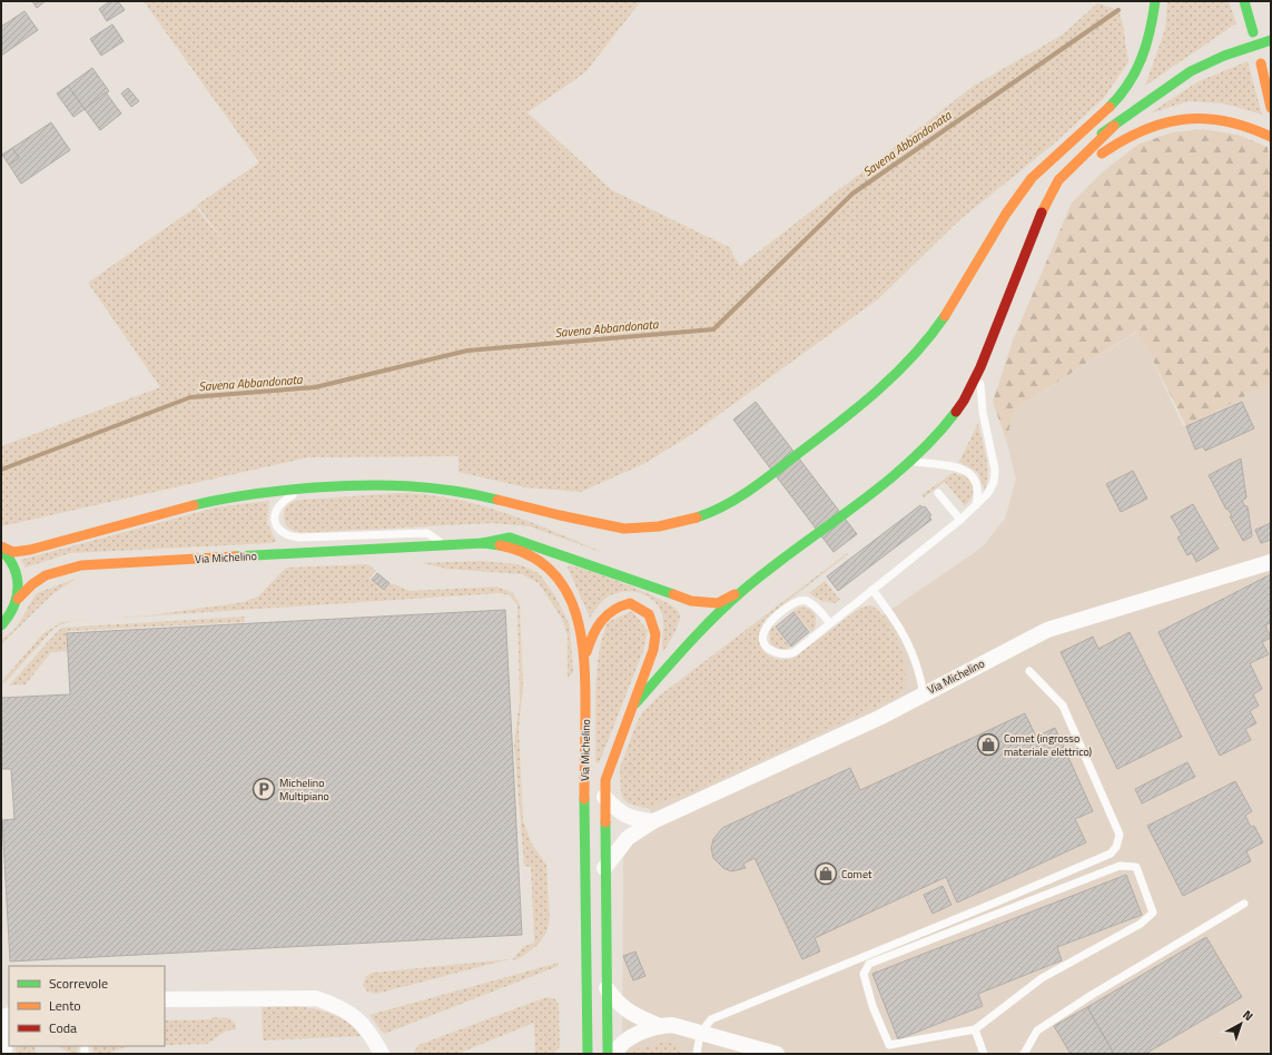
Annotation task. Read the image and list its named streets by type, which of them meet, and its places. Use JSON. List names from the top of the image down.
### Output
{
  "streets": {
    "main road": ["Via Michelino"]
  },
  "water": ["Savena Abbandonata"],
  "places": {
    "shop": ["Comet (ingrosso materiale elettrico)", "Comet"],
    "parking": ["Michelino Multipiano"]
  },
  "legend": ["Scorrevole", "Lento", "Coda"],
  "north": "top right"
}
